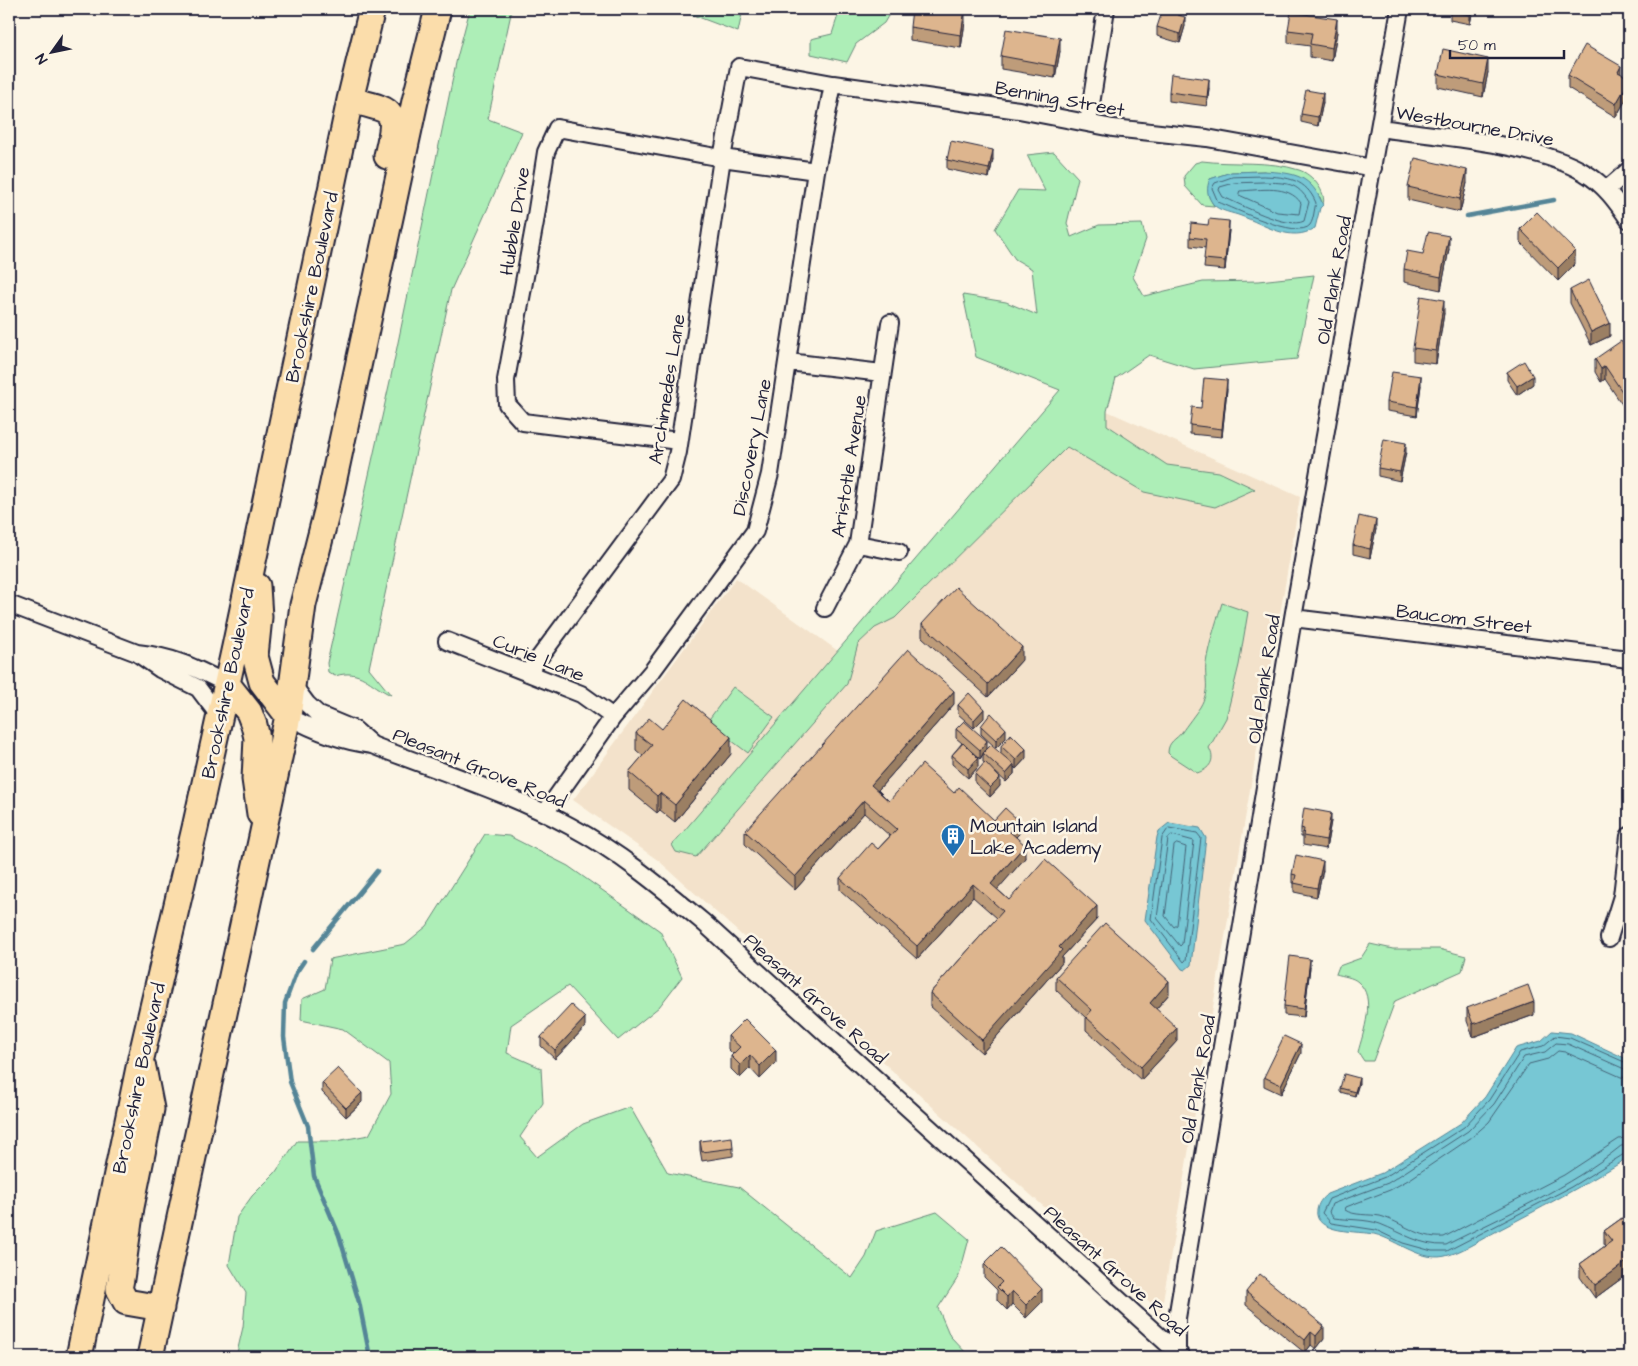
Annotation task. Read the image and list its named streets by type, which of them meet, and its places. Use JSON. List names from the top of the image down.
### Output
{
  "streets": {
    "highway": ["Brookshire Boulevard"],
    "street": [
      "Benning Street",
      "Westbourne Drive",
      "Hubble Drive",
      "Old Plank Road",
      "Archimedes Lane",
      "Discovery Lane",
      "Aristotle Avenue",
      "Baucom Street",
      "Curie Lane",
      "Pleasant Grove Road"
    ]
  },
  "crossings": [
    ["Benning Street", "Old Plank Road"],
    ["Benning Street", "Archimedes Lane"],
    ["Benning Street", "Discovery Lane"],
    ["Westbourne Drive", "Old Plank Road"],
    ["Hubble Drive", "Archimedes Lane"],
    ["Hubble Drive", "Discovery Lane"],
    ["Old Plank Road", "Baucom Street"],
    ["Old Plank Road", "Pleasant Grove Road"],
    ["Archimedes Lane", "Curie Lane"],
    ["Discovery Lane", "Curie Lane"],
    ["Discovery Lane", "Pleasant Grove Road"]
  ],
  "places": {
    "building": ["Mountain Island Lake Academy"]
  },
  "scale_bar": "50 m",
  "north": "bottom left"
}
